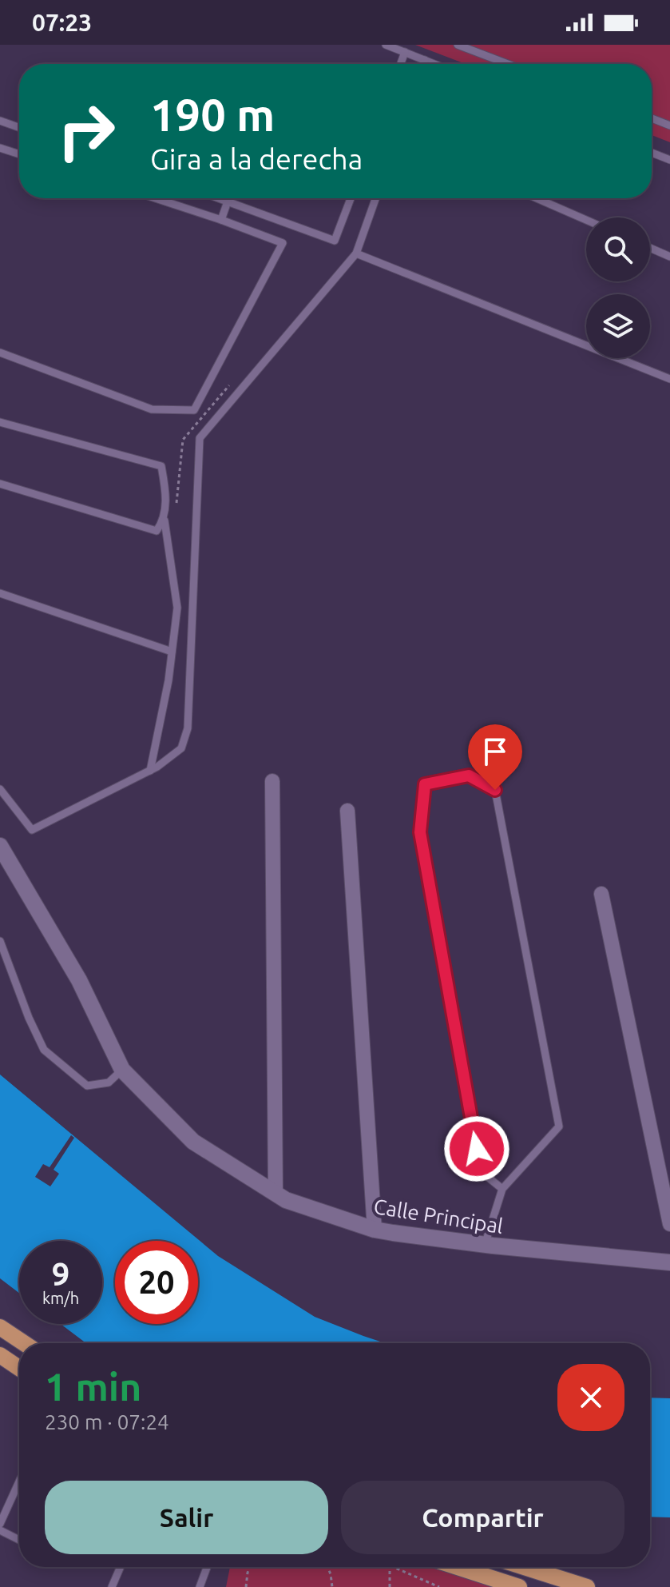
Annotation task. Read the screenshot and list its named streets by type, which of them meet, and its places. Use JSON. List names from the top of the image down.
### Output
{
  "streets": {
    "main road": ["Calle Principal"]
  },
  "page": {
    "status": "07:23",
    "turn": ["190 m", "Gira a la derecha"],
    "speed": "9 km/h",
    "limit": "20",
    "heading": ["1 min", "230 m · 07:24"],
    "buttons": ["Salir", "Compartir"]
  }
}
